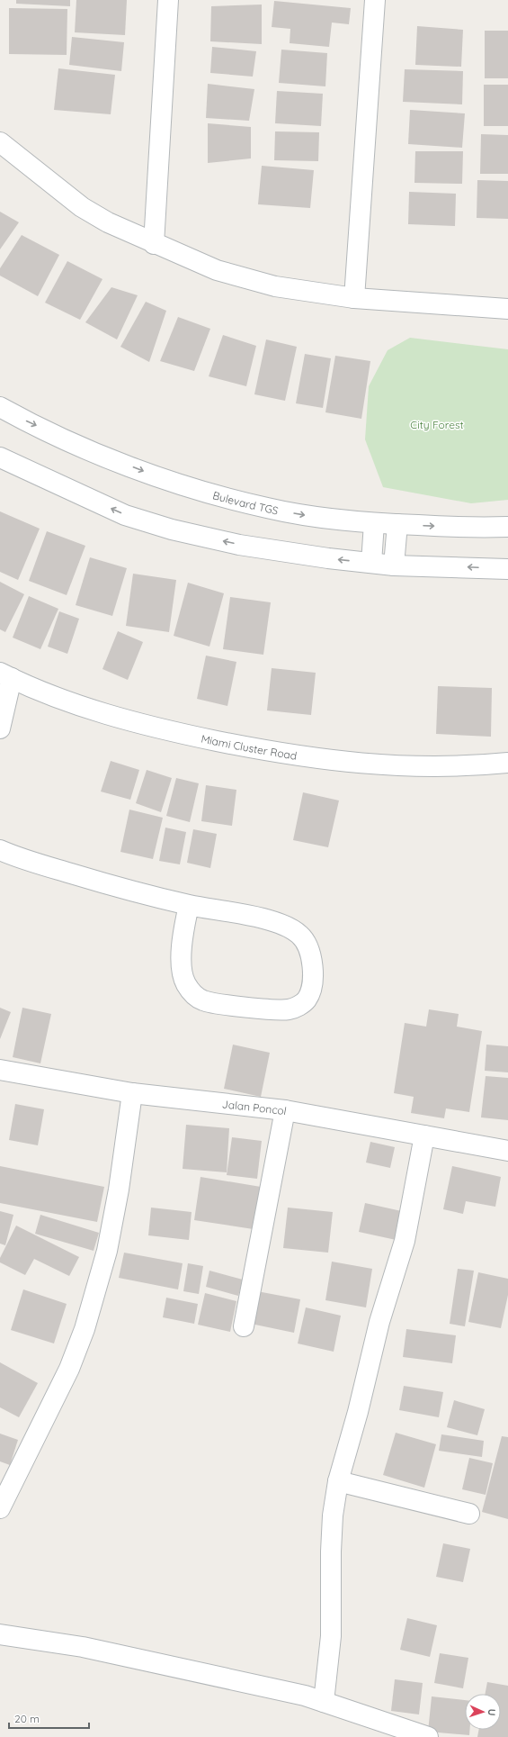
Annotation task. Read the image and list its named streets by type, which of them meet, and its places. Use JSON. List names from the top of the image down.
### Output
{
  "streets": {
    "street": ["Bulevard TGS", "Miami Cluster Road", "Jalan Poncol"]
  },
  "parks": ["City Forest"],
  "scale_bar": "20 m",
  "north": "right"
}
